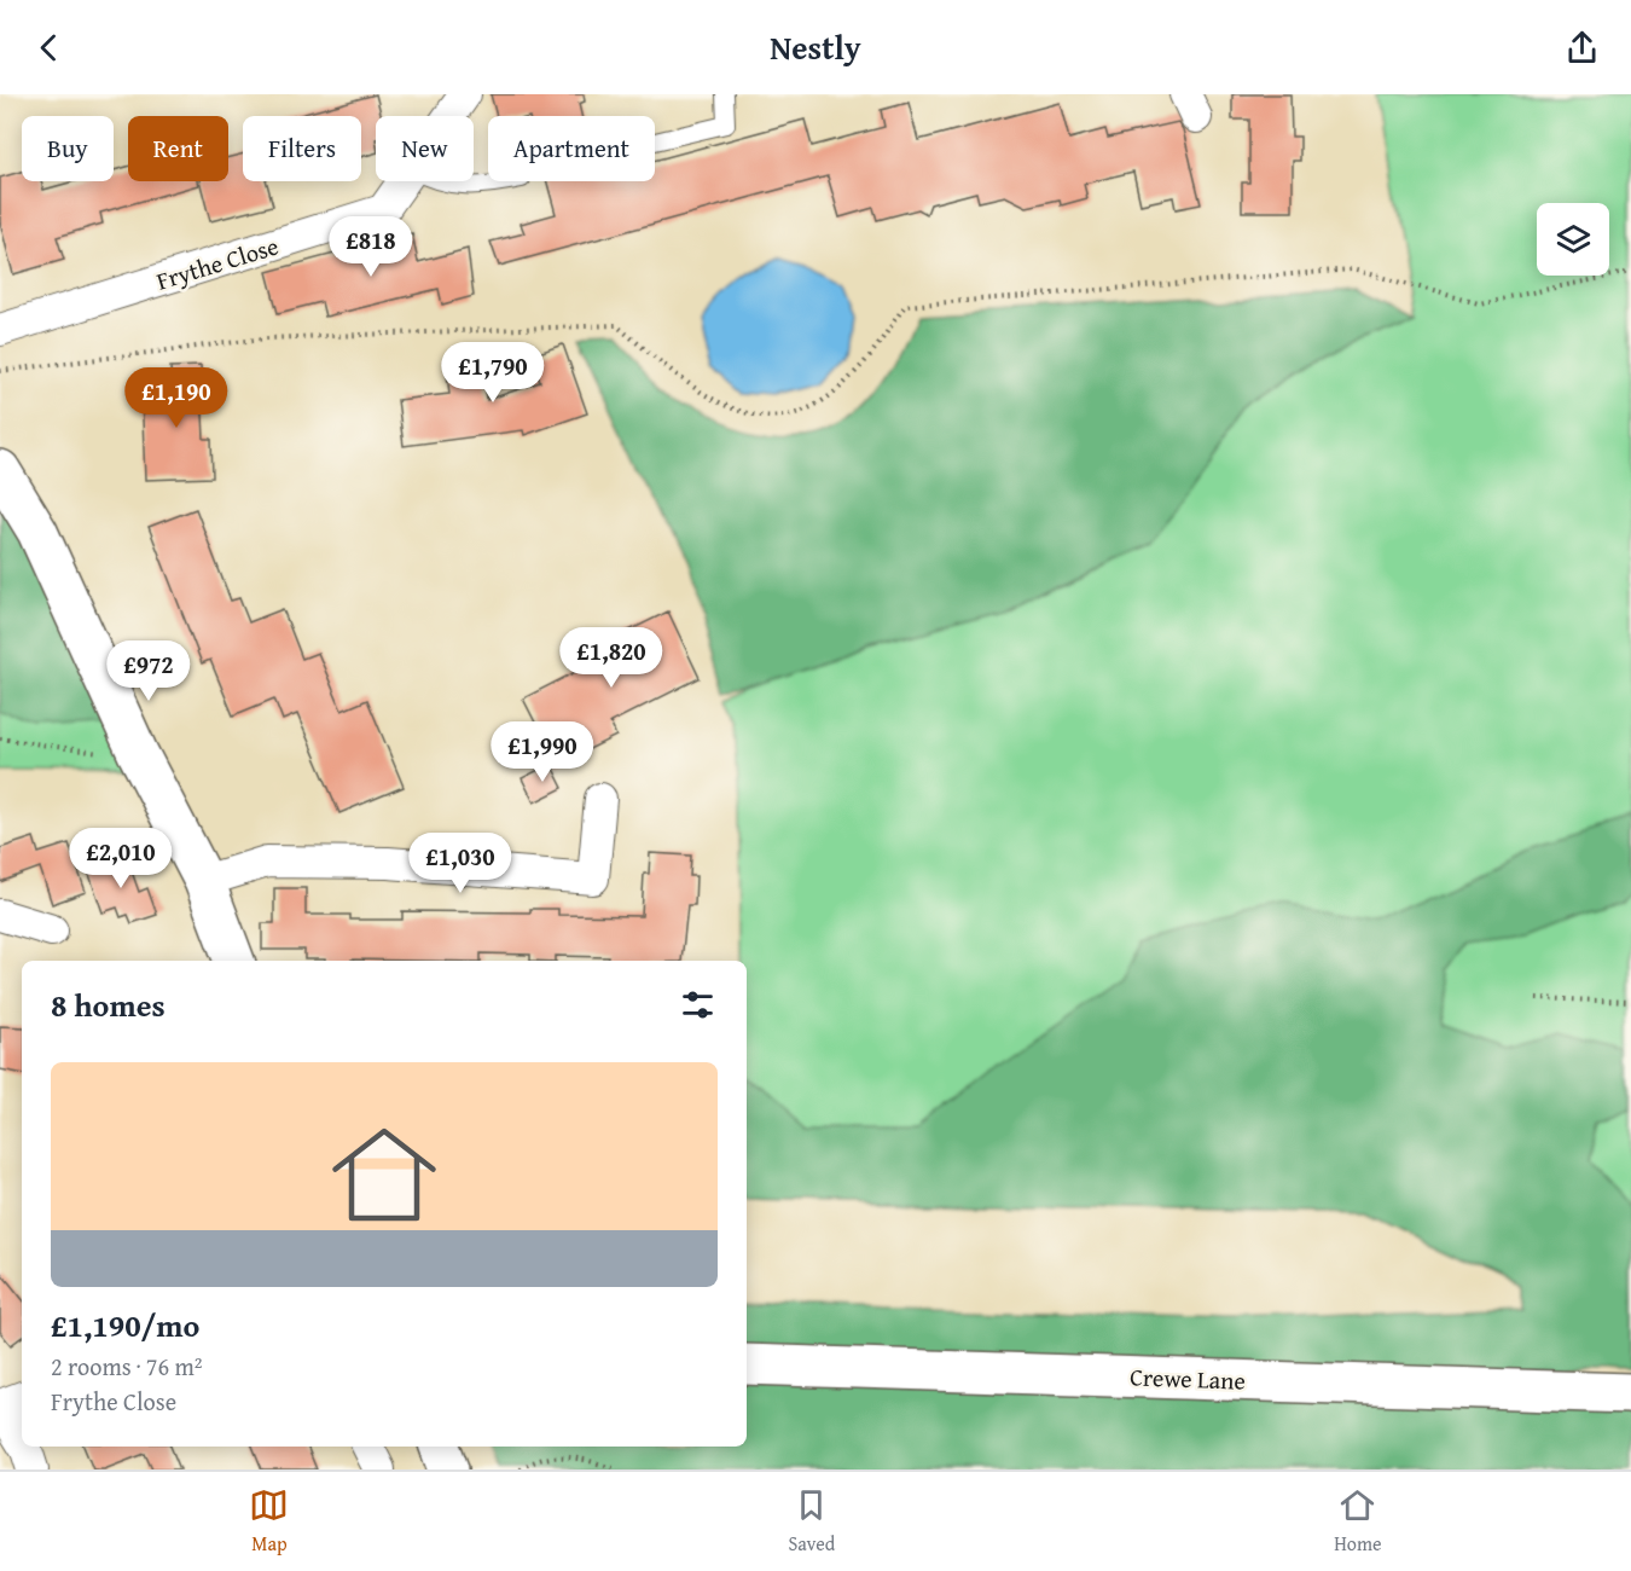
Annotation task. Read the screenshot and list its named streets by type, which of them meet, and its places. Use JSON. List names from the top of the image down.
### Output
{
  "streets": {
    "street": ["Frythe Close", "Crewe Lane"]
  },
  "page": {
    "header": "Nestly",
    "chip": [
      "Buy",
      "Rent",
      "Filters",
      "New",
      "Apartment"
    ],
    "price": [
      "£818",
      "£1,790",
      "£1,190",
      "£1,820",
      "£972",
      "£1,990",
      "£2,010",
      "£1,030"
    ],
    "heading": "8 homes",
    "list": [
      {
        "name": "£1,190/mo",
        "note": "2 rooms · 76 m² · Frythe Close"
      }
    ],
    "tabs": ["Map", "Saved", "Home"]
  }
}
